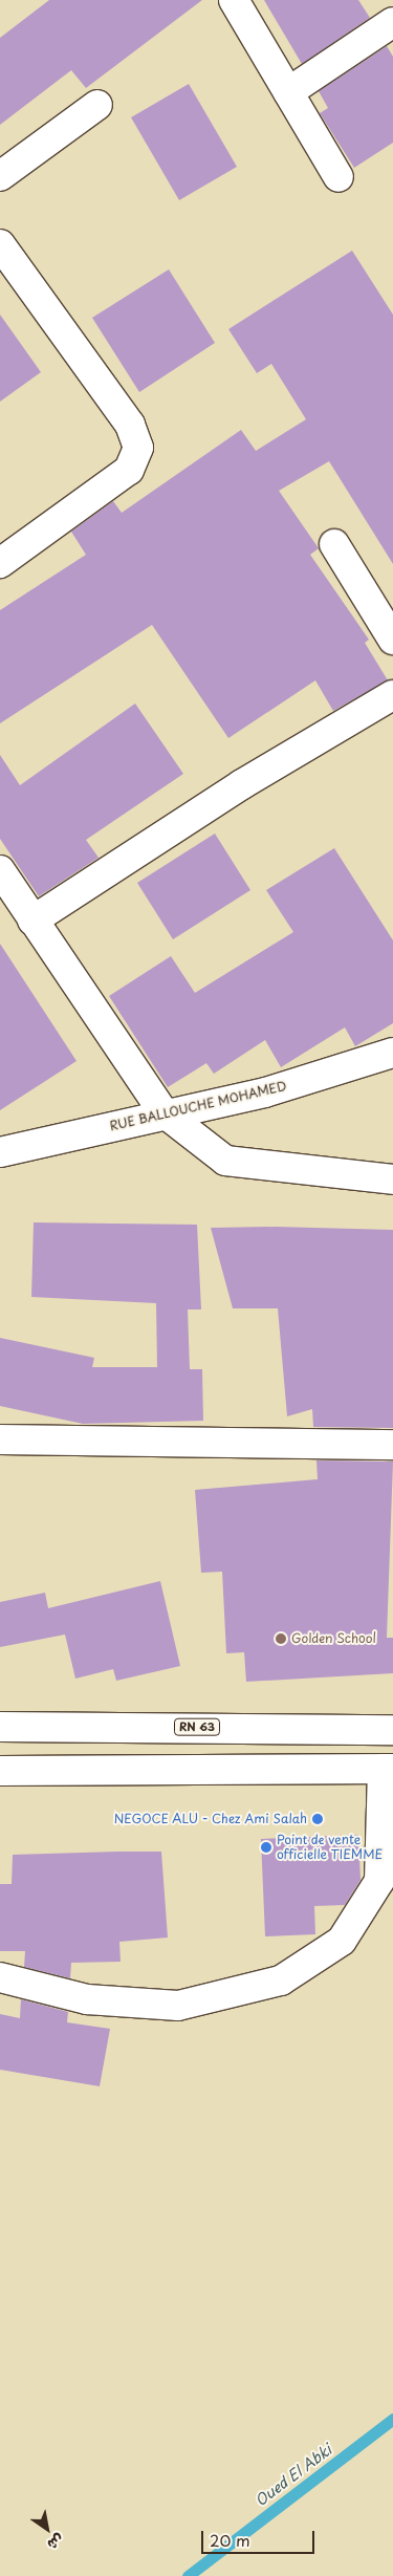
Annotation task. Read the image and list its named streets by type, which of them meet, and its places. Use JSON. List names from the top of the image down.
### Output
{
  "streets": {
    "street": ["RUE BALLOUCHE MOHAMED", "RN 63"]
  },
  "water": ["Oued El Abki"],
  "places": ["Golden School", "NEGOCE ALU - Chez Ami Salah", "Point de vente officielle TIEMME"],
  "scale_bar": "20 m",
  "north": "bottom right"
}
